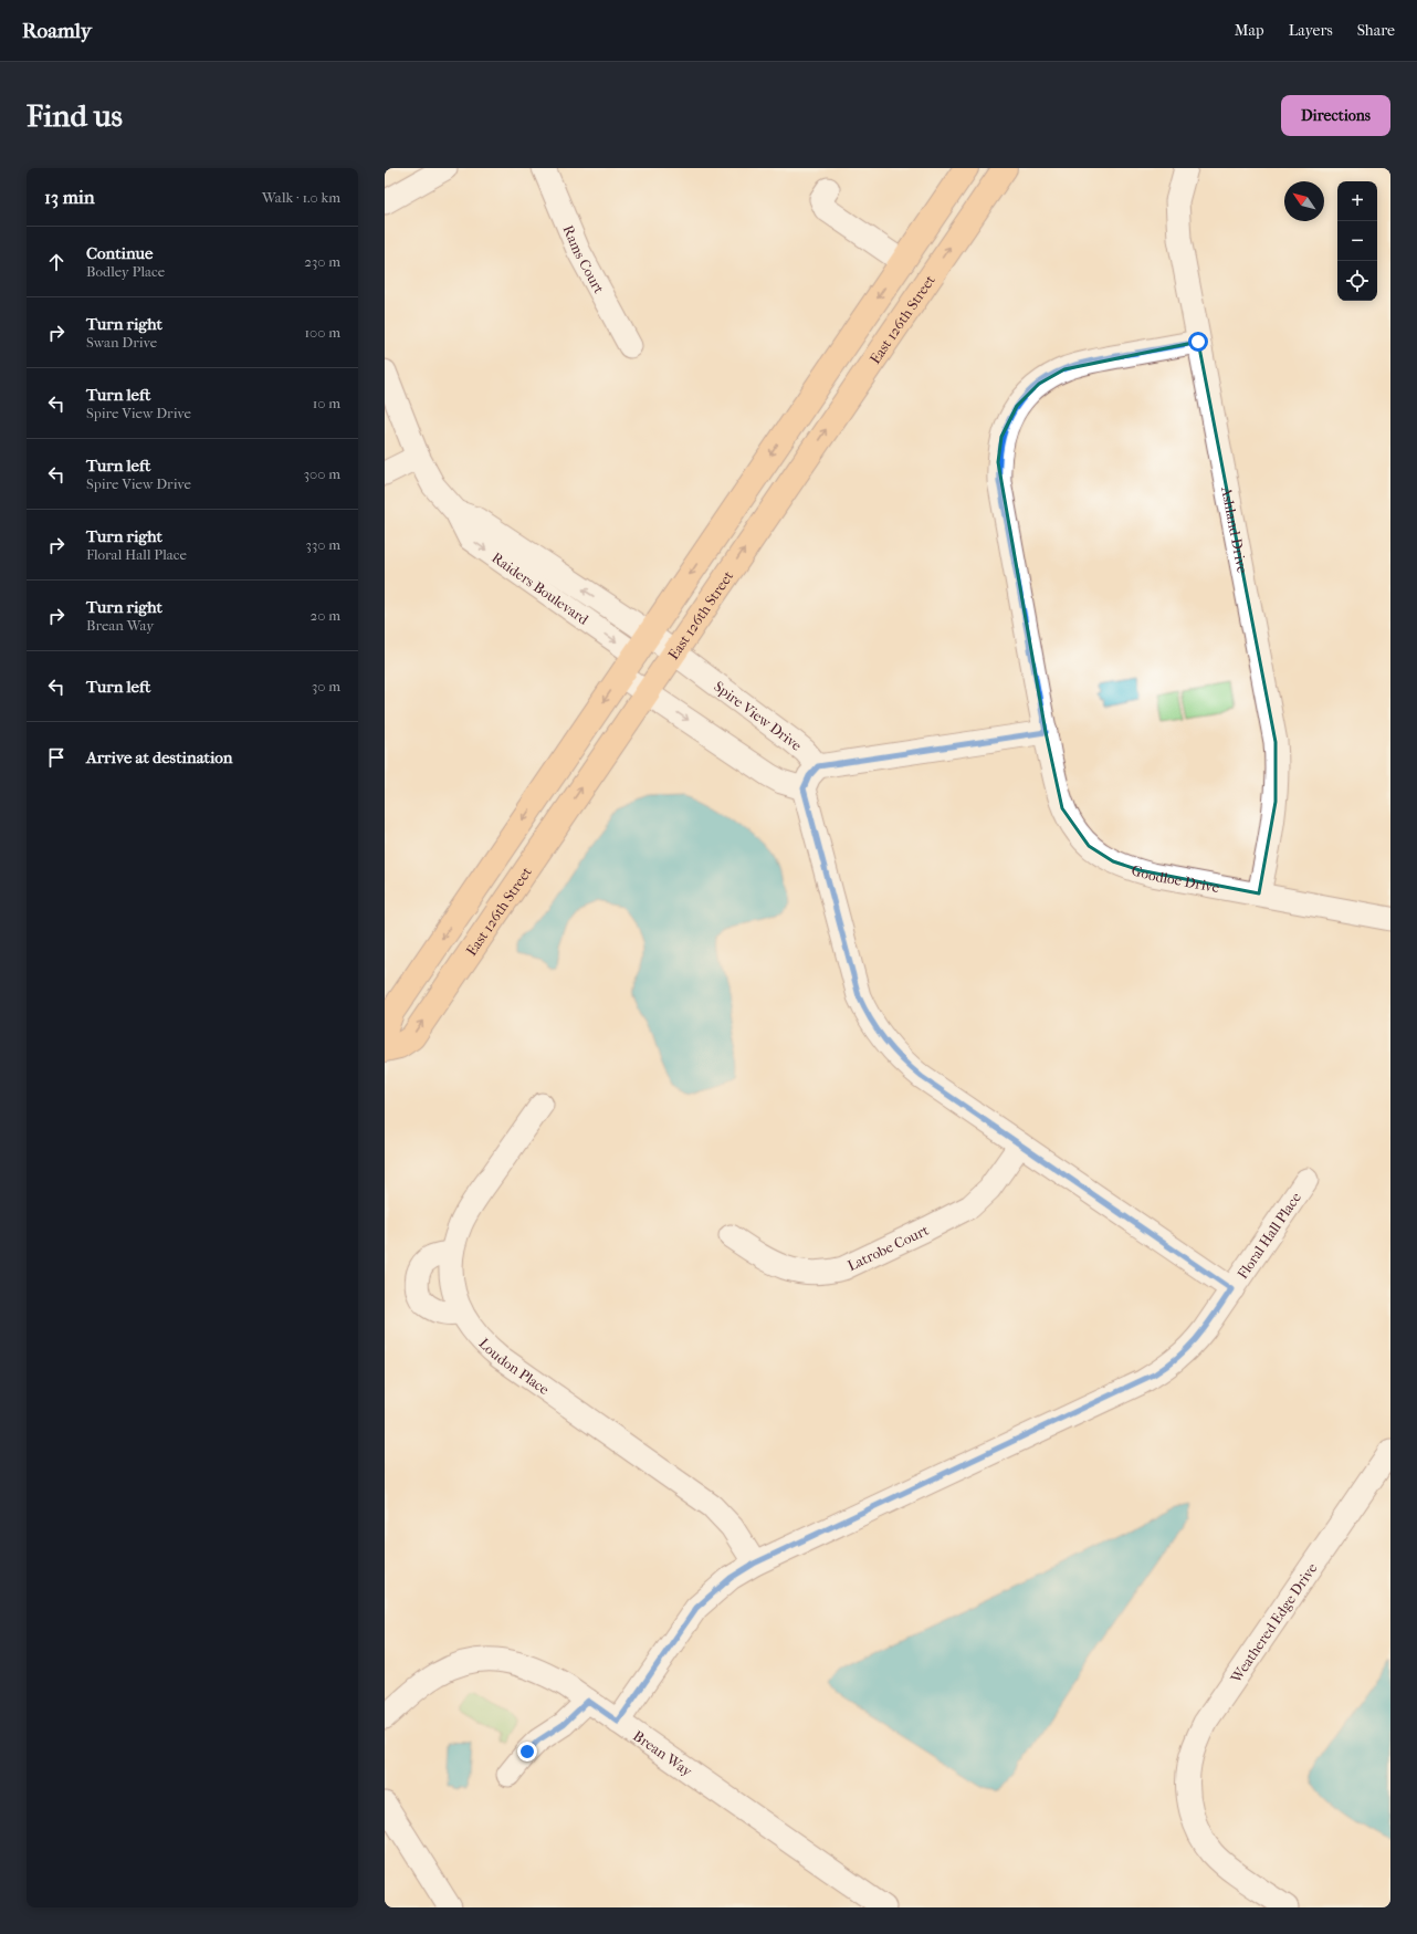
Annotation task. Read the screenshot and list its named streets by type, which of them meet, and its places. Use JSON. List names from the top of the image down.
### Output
{
  "streets": {
    "main road": ["East 126th Street"],
    "street": [
      "Rams Court",
      "Ashland Drive",
      "Raiders Boulevard",
      "Spire View Drive",
      "Goodloe Drive",
      "Floral Hall Place",
      "Latrobe Court",
      "Loudon Place",
      "Weathered Edge Drive",
      "Brean Way"
    ]
  },
  "crossings": [
    ["East 126th Street", "Raiders Boulevard"],
    ["East 126th Street", "Spire View Drive"],
    ["Ashland Drive", "Goodloe Drive"],
    ["Raiders Boulevard", "Spire View Drive"],
    ["Floral Hall Place", "Loudon Place"],
    ["Floral Hall Place", "Brean Way"]
  ],
  "north": "top left",
  "page": {
    "header": "Roamly",
    "nav": ["Map", "Layers", "Share"],
    "buttons": "Directions",
    "title": "Find us",
    "heading": ["13 min", "Walk · 1.0 km"],
    "map_buttons": ["+", "−"],
    "list": [
      ["Continue", "Bodley Place", "230 m"],
      ["Turn right", "Swan Drive", "100 m"],
      ["Turn left", "Spire View Drive", "10 m"],
      ["Turn left", "Spire View Drive", "300 m"],
      ["Turn right", "Floral Hall Place", "330 m"],
      ["Turn right", "Brean Way", "20 m"],
      ["Turn left", "30 m"],
      "Arrive at destination"
    ]
  }
}
